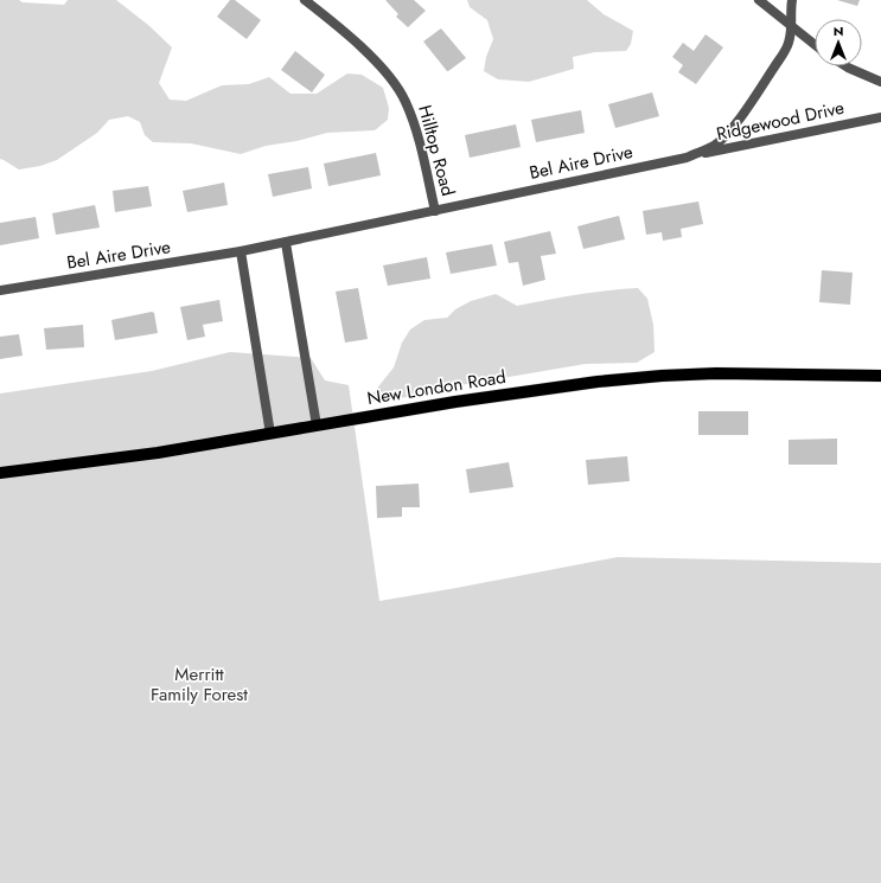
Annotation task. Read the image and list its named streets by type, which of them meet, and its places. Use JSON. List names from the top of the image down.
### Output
{
  "streets": {
    "main road": ["New London Road"],
    "street": ["Ridgewood Drive", "Hilltop Road", "Bel Aire Drive"]
  },
  "crossings": [
    ["Ridgewood Drive", "Bel Aire Drive"],
    ["Hilltop Road", "Bel Aire Drive"]
  ],
  "parks": ["Merritt Family Forest"],
  "north": "top"
}
